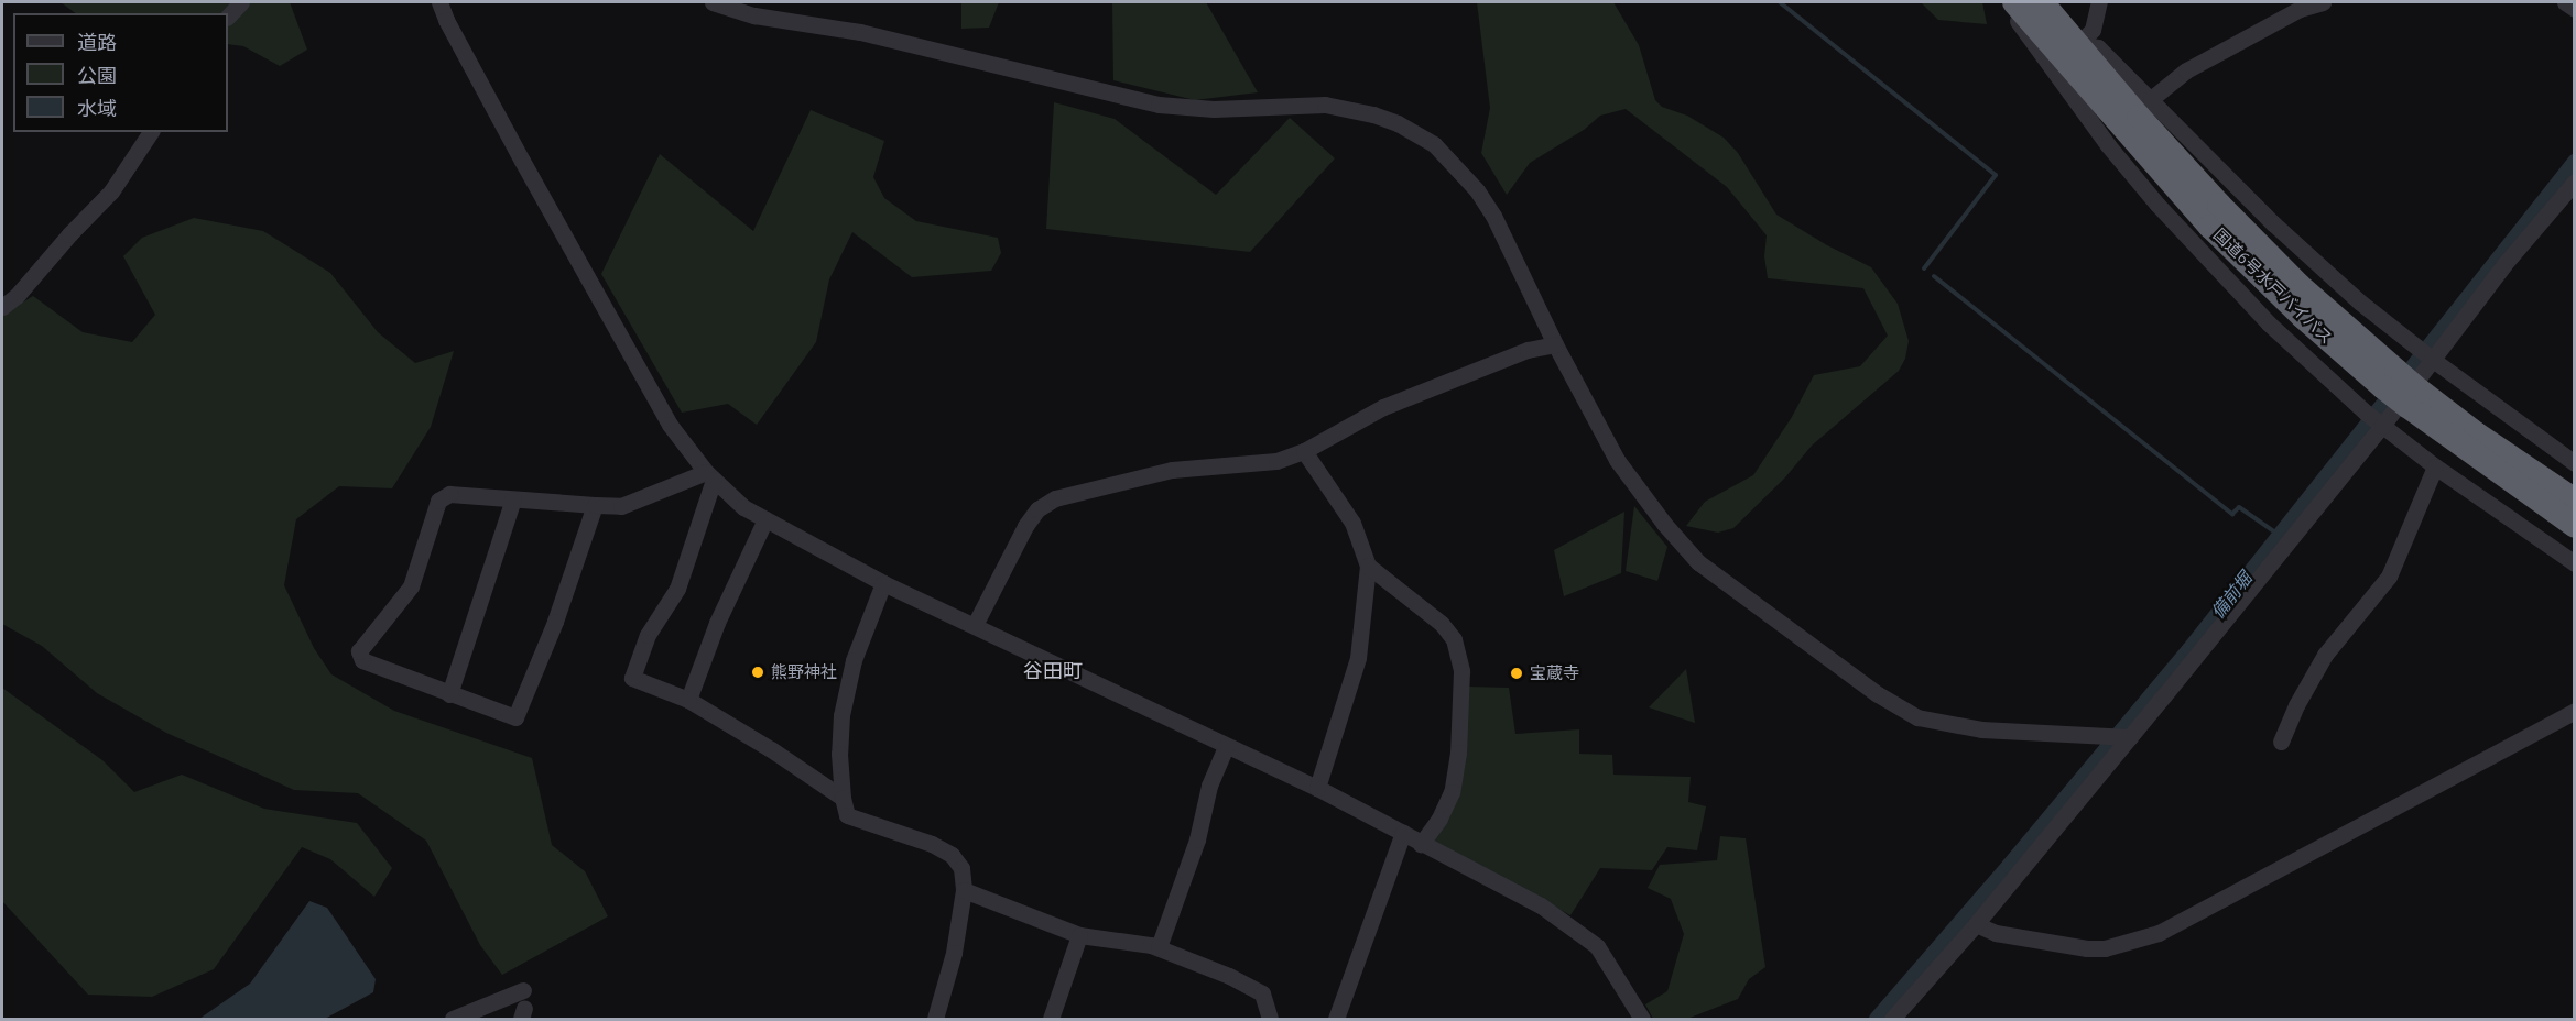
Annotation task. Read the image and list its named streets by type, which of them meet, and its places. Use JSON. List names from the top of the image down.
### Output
{
  "streets": {
    "highway": ["国道6号水戸バイパス"]
  },
  "districts": ["谷田町"],
  "water": ["備前堀"],
  "places": ["熊野神社", "宝蔵寺"],
  "legend": ["道路", "公園", "水域"]
}
